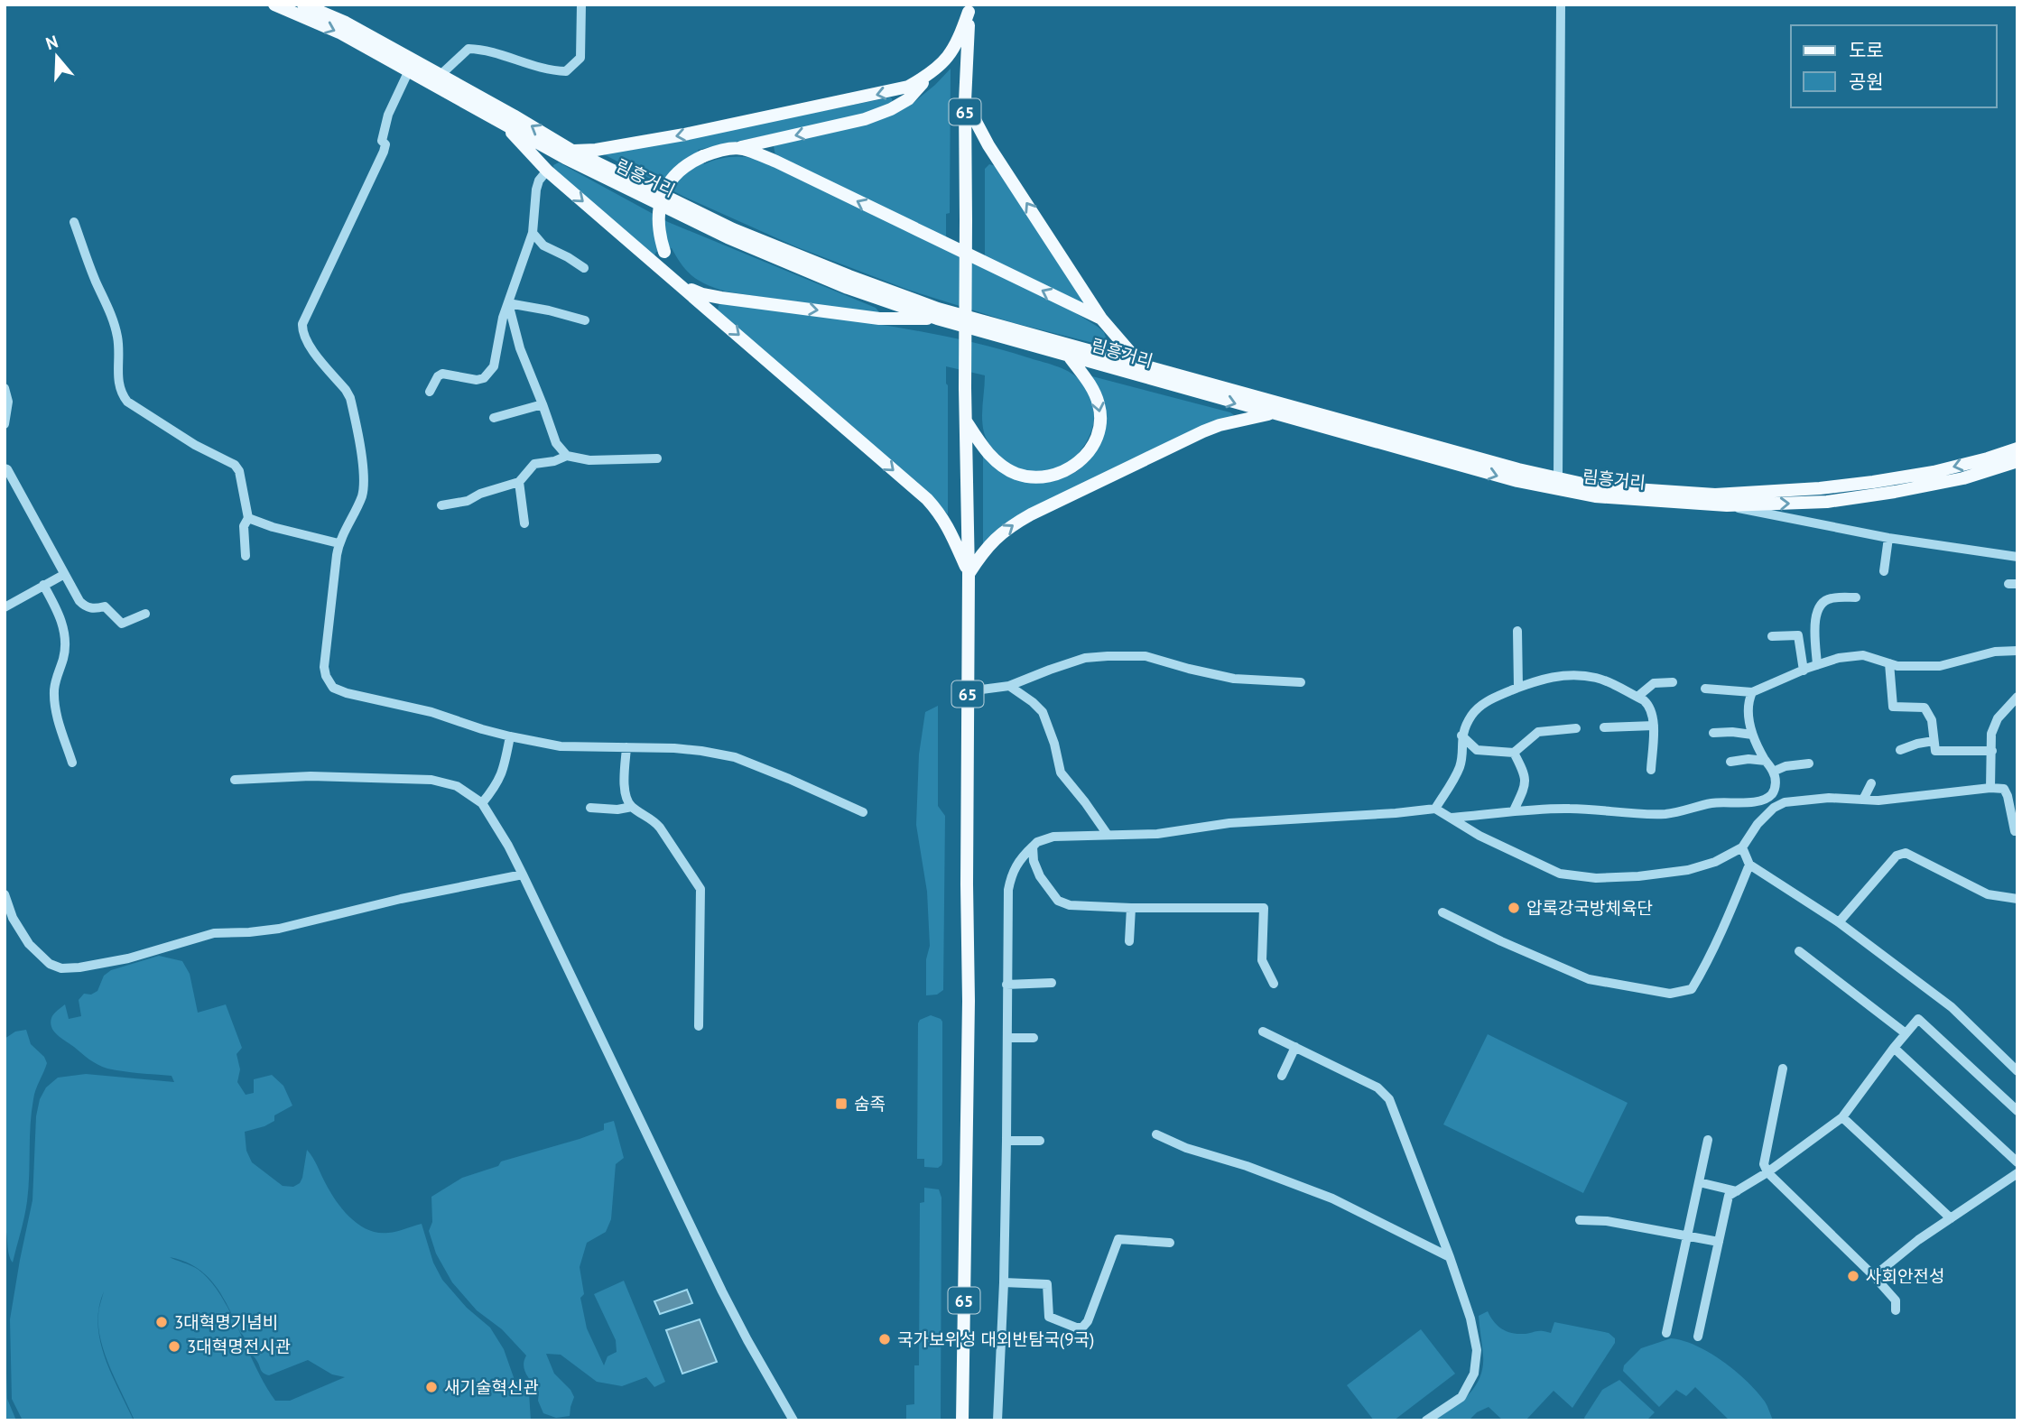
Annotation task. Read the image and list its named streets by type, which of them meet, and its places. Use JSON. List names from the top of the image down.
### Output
{
  "streets": {
    "main road": ["65", "림흥거리"]
  },
  "places": {
    "other": [
      "압록강국방체육단",
      "사회안전성",
      "3대혁명기념비",
      "국가보위성 대외반탐국(9국)",
      "3대혁명전시관",
      "새기술혁신관"
    ],
    "transit": ["숨족"]
  },
  "legend": ["도로", "공원"],
  "north": "top"
}
